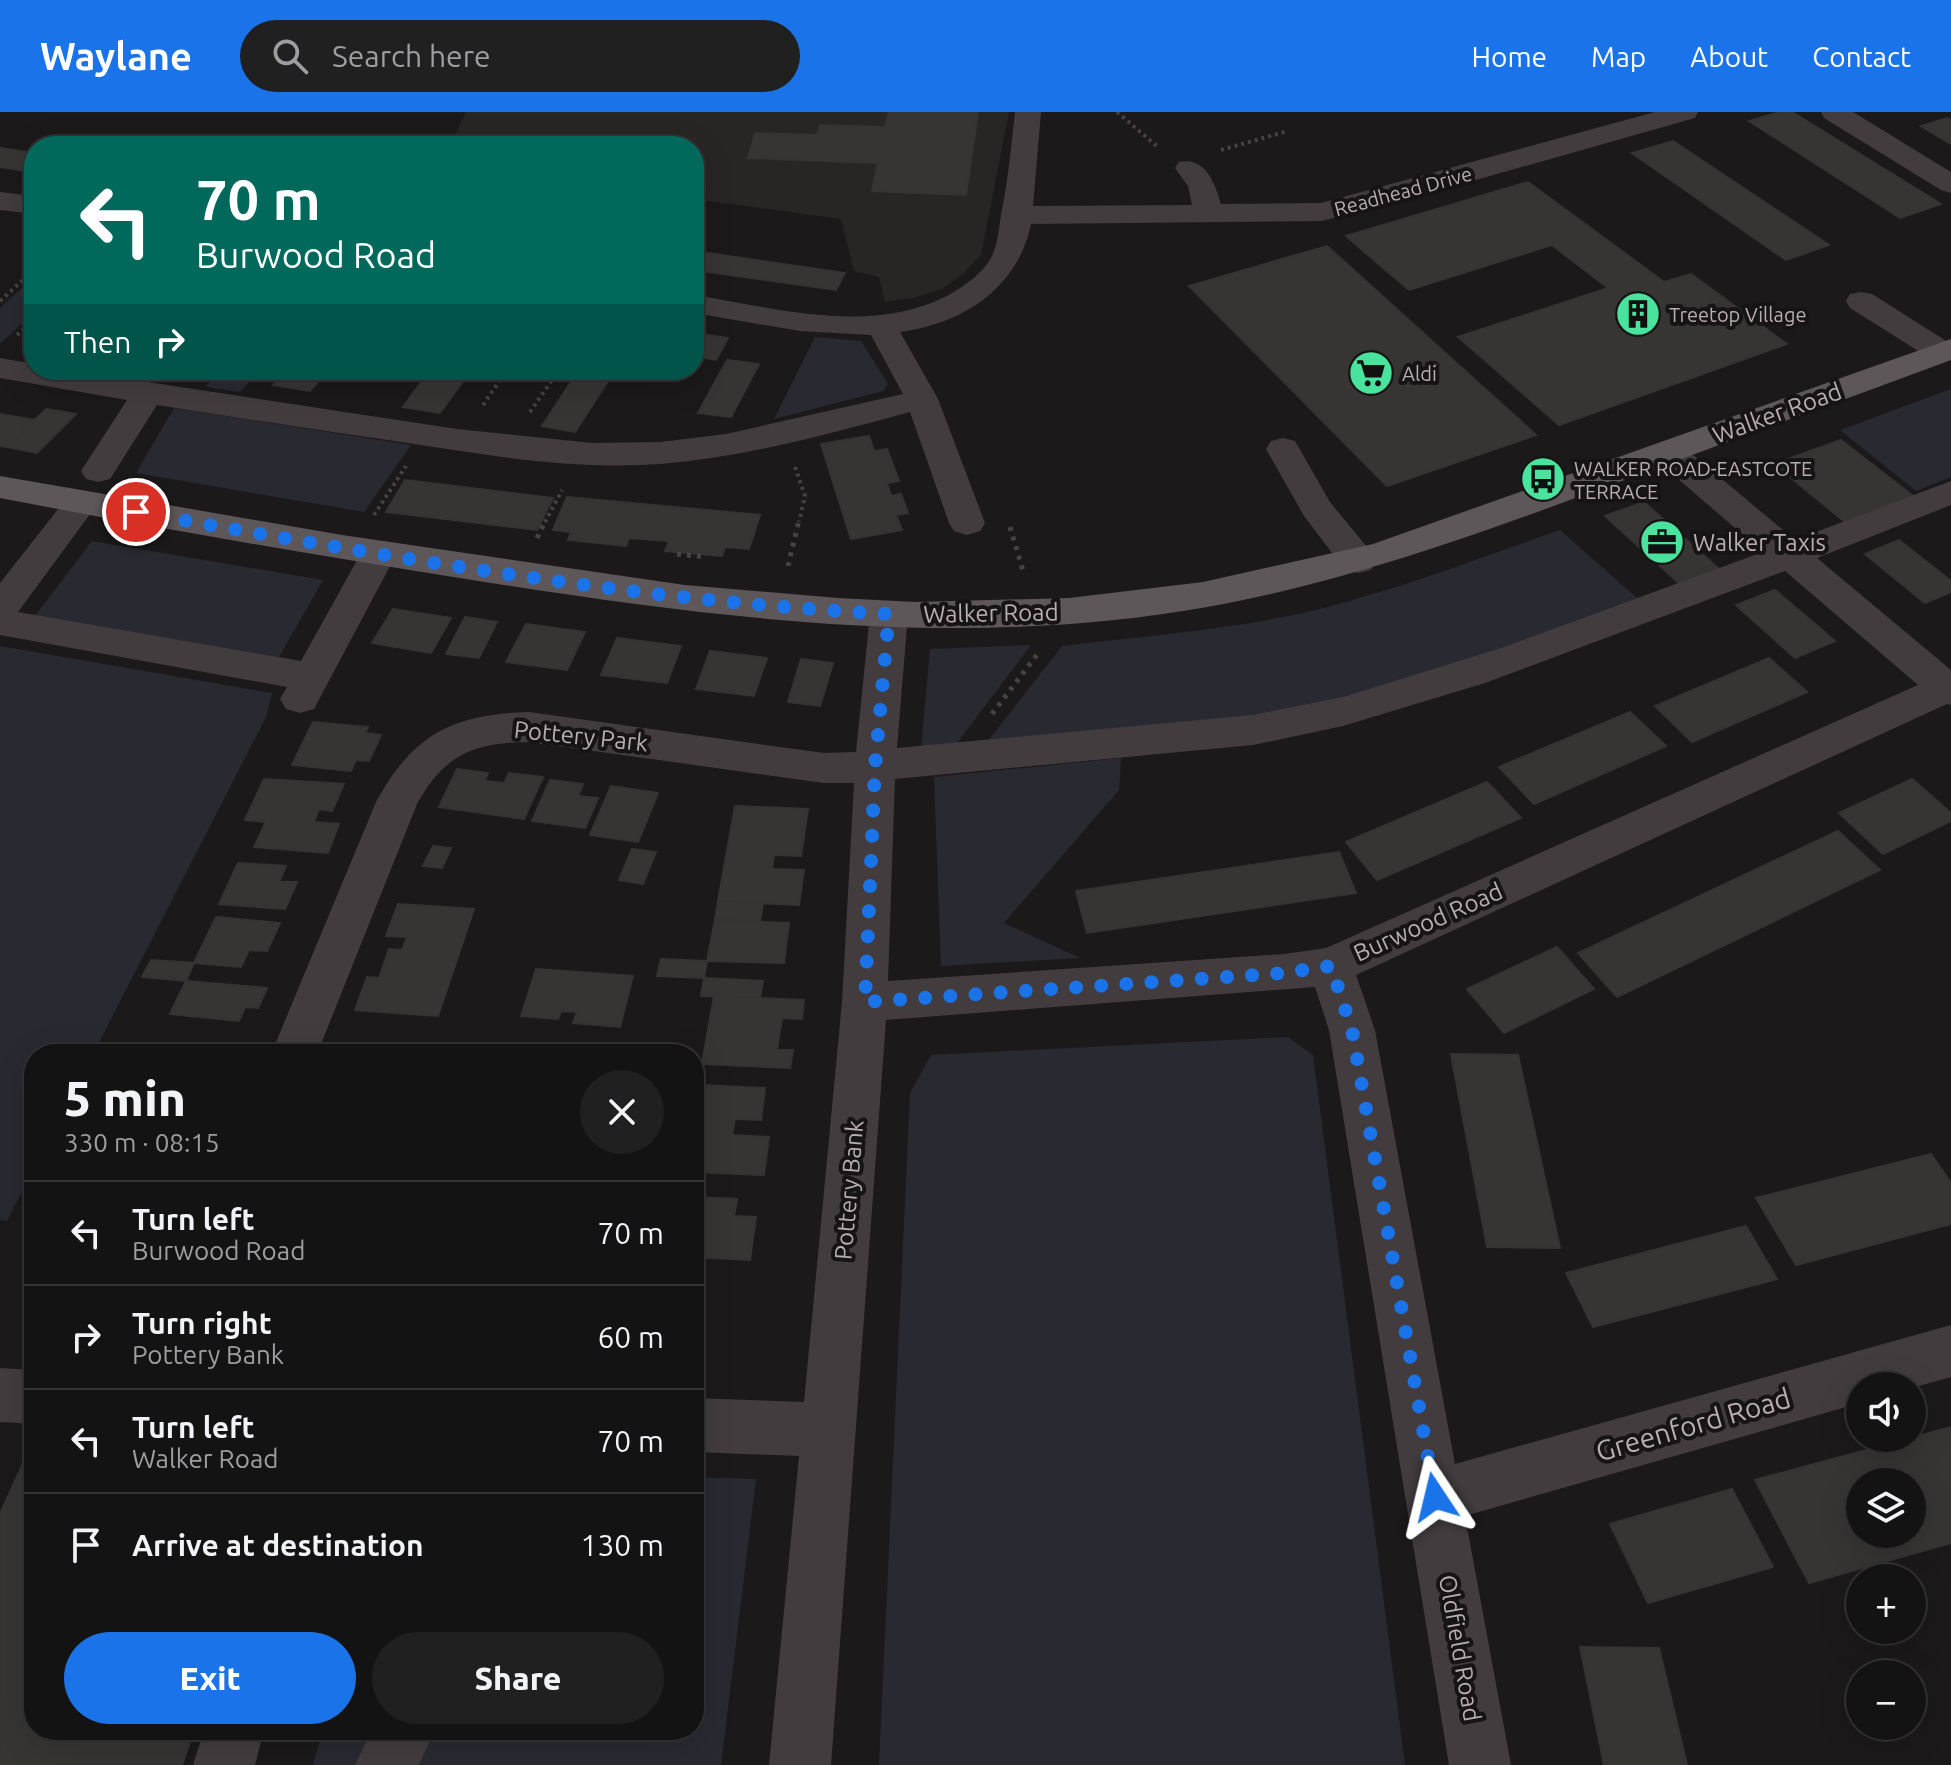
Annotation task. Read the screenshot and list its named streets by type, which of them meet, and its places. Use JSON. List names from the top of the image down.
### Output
{
  "streets": {
    "main road": ["Walker Road"],
    "street": [
      "Readhead Drive",
      "Pottery Park",
      "Burwood Road",
      "Pottery Bank",
      "Greenford Road",
      "Oldfield Road"
    ]
  },
  "crossings": [
    ["Walker Road", "Pottery Bank"],
    ["Pottery Park", "Pottery Bank"],
    ["Burwood Road", "Pottery Bank"],
    ["Burwood Road", "Oldfield Road"],
    ["Greenford Road", "Oldfield Road"]
  ],
  "places": {
    "building": ["Treetop Village"],
    "supermarket": ["Aldi"],
    "bus stop": ["WALKER ROAD-EASTCOTE TERRACE"],
    "office": ["Walker Taxis"]
  },
  "page": {
    "header": "Waylane",
    "search": "Search here",
    "nav": [
      "Home",
      "Map",
      "About",
      "Contact"
    ],
    "turn": ["70 m", "Burwood Road"],
    "then": "Then",
    "heading": ["5 min", "330 m · 08:15"],
    "list": [
      {
        "name": "Turn left",
        "note": "Burwood Road",
        "value": "70 m"
      },
      {
        "name": "Turn right",
        "note": "Pottery Bank",
        "value": "60 m"
      },
      {
        "name": "Turn left",
        "note": "Walker Road",
        "value": "70 m"
      },
      {
        "name": "Arrive at destination",
        "value": "130 m"
      }
    ],
    "map_buttons": ["+", "−"],
    "buttons": ["Exit", "Share"]
  }
}
